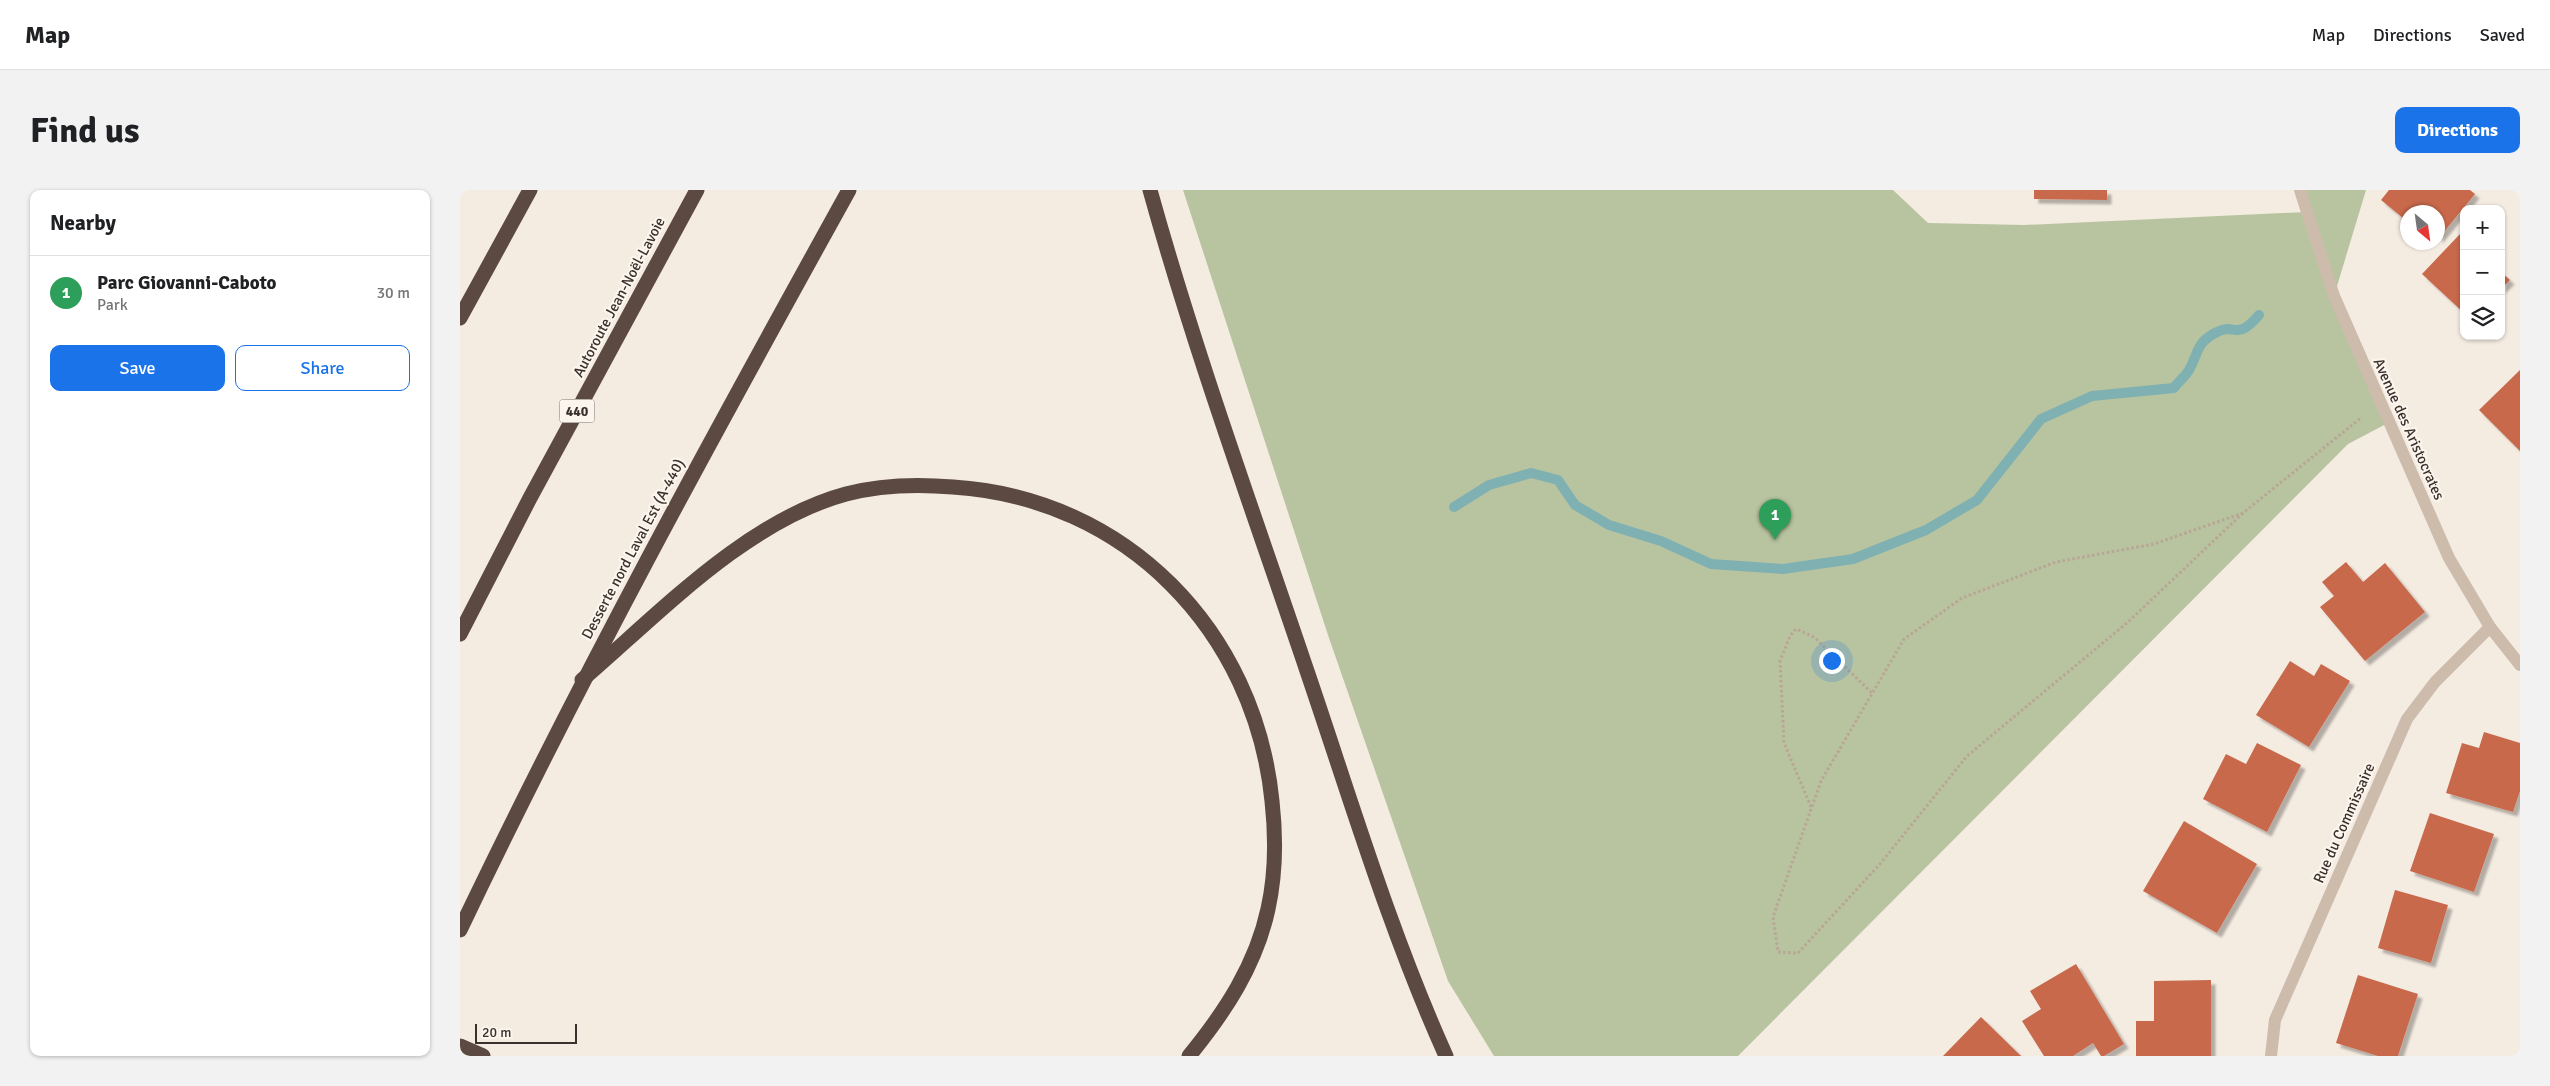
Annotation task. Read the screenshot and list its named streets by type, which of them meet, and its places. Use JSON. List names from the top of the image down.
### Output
{
  "streets": {
    "highway": ["Autoroute Jean-Noël-Lavoie", "440", "Desserte nord Laval Est (A-440)"],
    "street": ["Avenue des Aristocrates", "Rue du Commissaire"]
  },
  "crossings": [
    ["Avenue des Aristocrates", "Rue du Commissaire"]
  ],
  "scale_bar": "20 m",
  "north": "bottom right",
  "page": {
    "header": "Map",
    "nav": ["Map", "Directions", "Saved"],
    "buttons": [
      "Directions",
      ["Save", "Share"]
    ],
    "title": "Find us",
    "heading": "Nearby",
    "map_buttons": ["+", "−"],
    "list": [
      {
        "mark": "1",
        "name": "Parc Giovanni-Caboto",
        "note": "Park",
        "value": "30 m"
      }
    ],
    "pins": "1",
    "scale": "20 m"
  }
}
